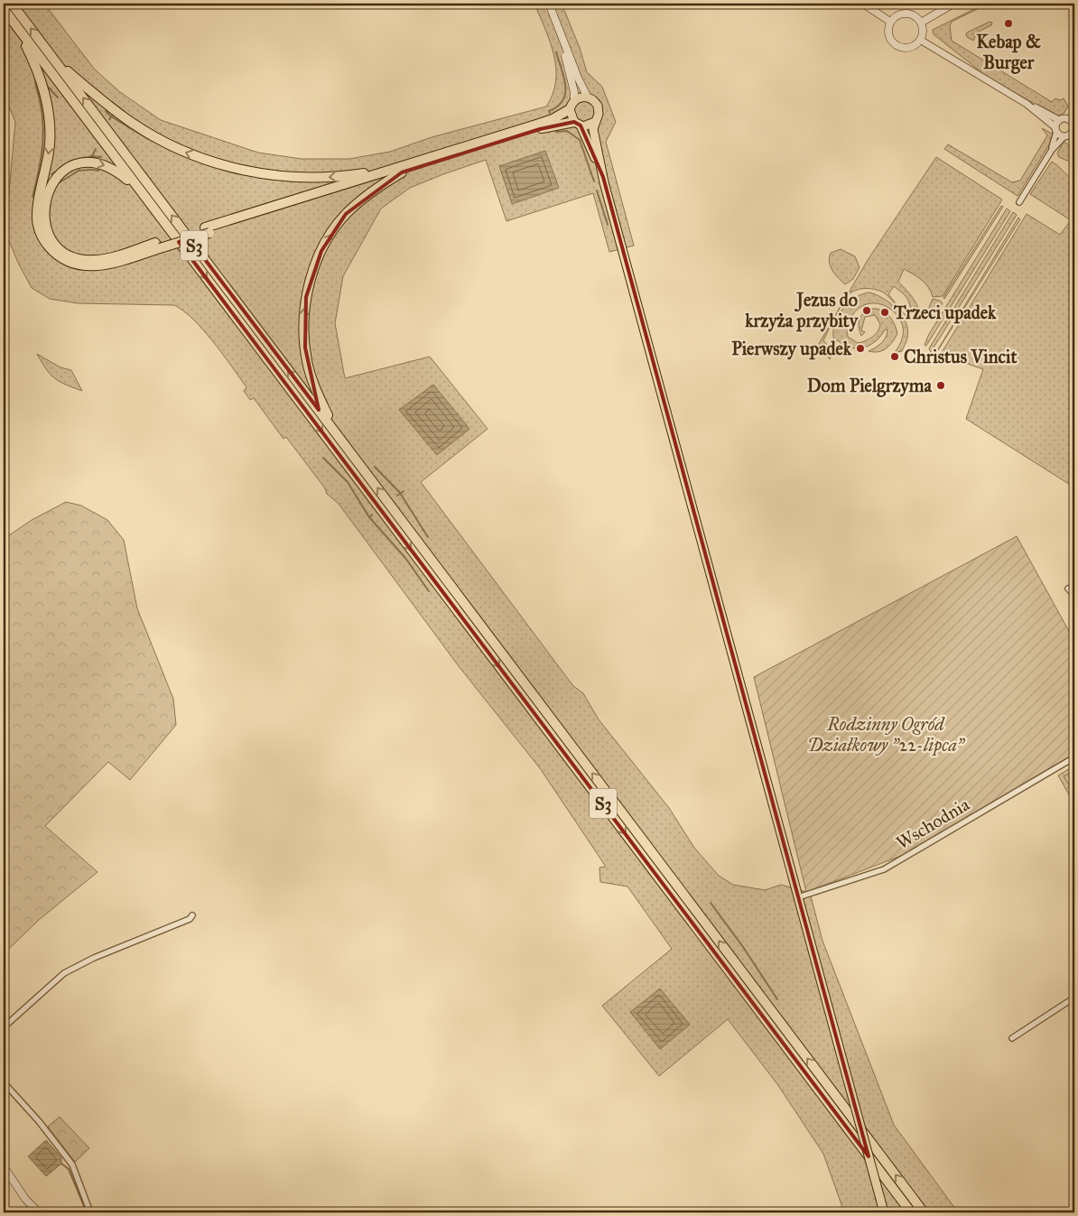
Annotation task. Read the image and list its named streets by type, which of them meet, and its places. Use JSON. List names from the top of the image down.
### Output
{
  "streets": {
    "highway": ["S3"],
    "street": ["Wschodnia"]
  },
  "parks": ["Rodzinny Ogród Działkowy \"22-lipca\""],
  "places": [
    "Kebap & Burger",
    "Jezus do krzyża przybity",
    "Trzeci upadek",
    "Pierwszy upadek",
    "Christus Vincit",
    "Dom Pielgrzyma"
  ]
}
